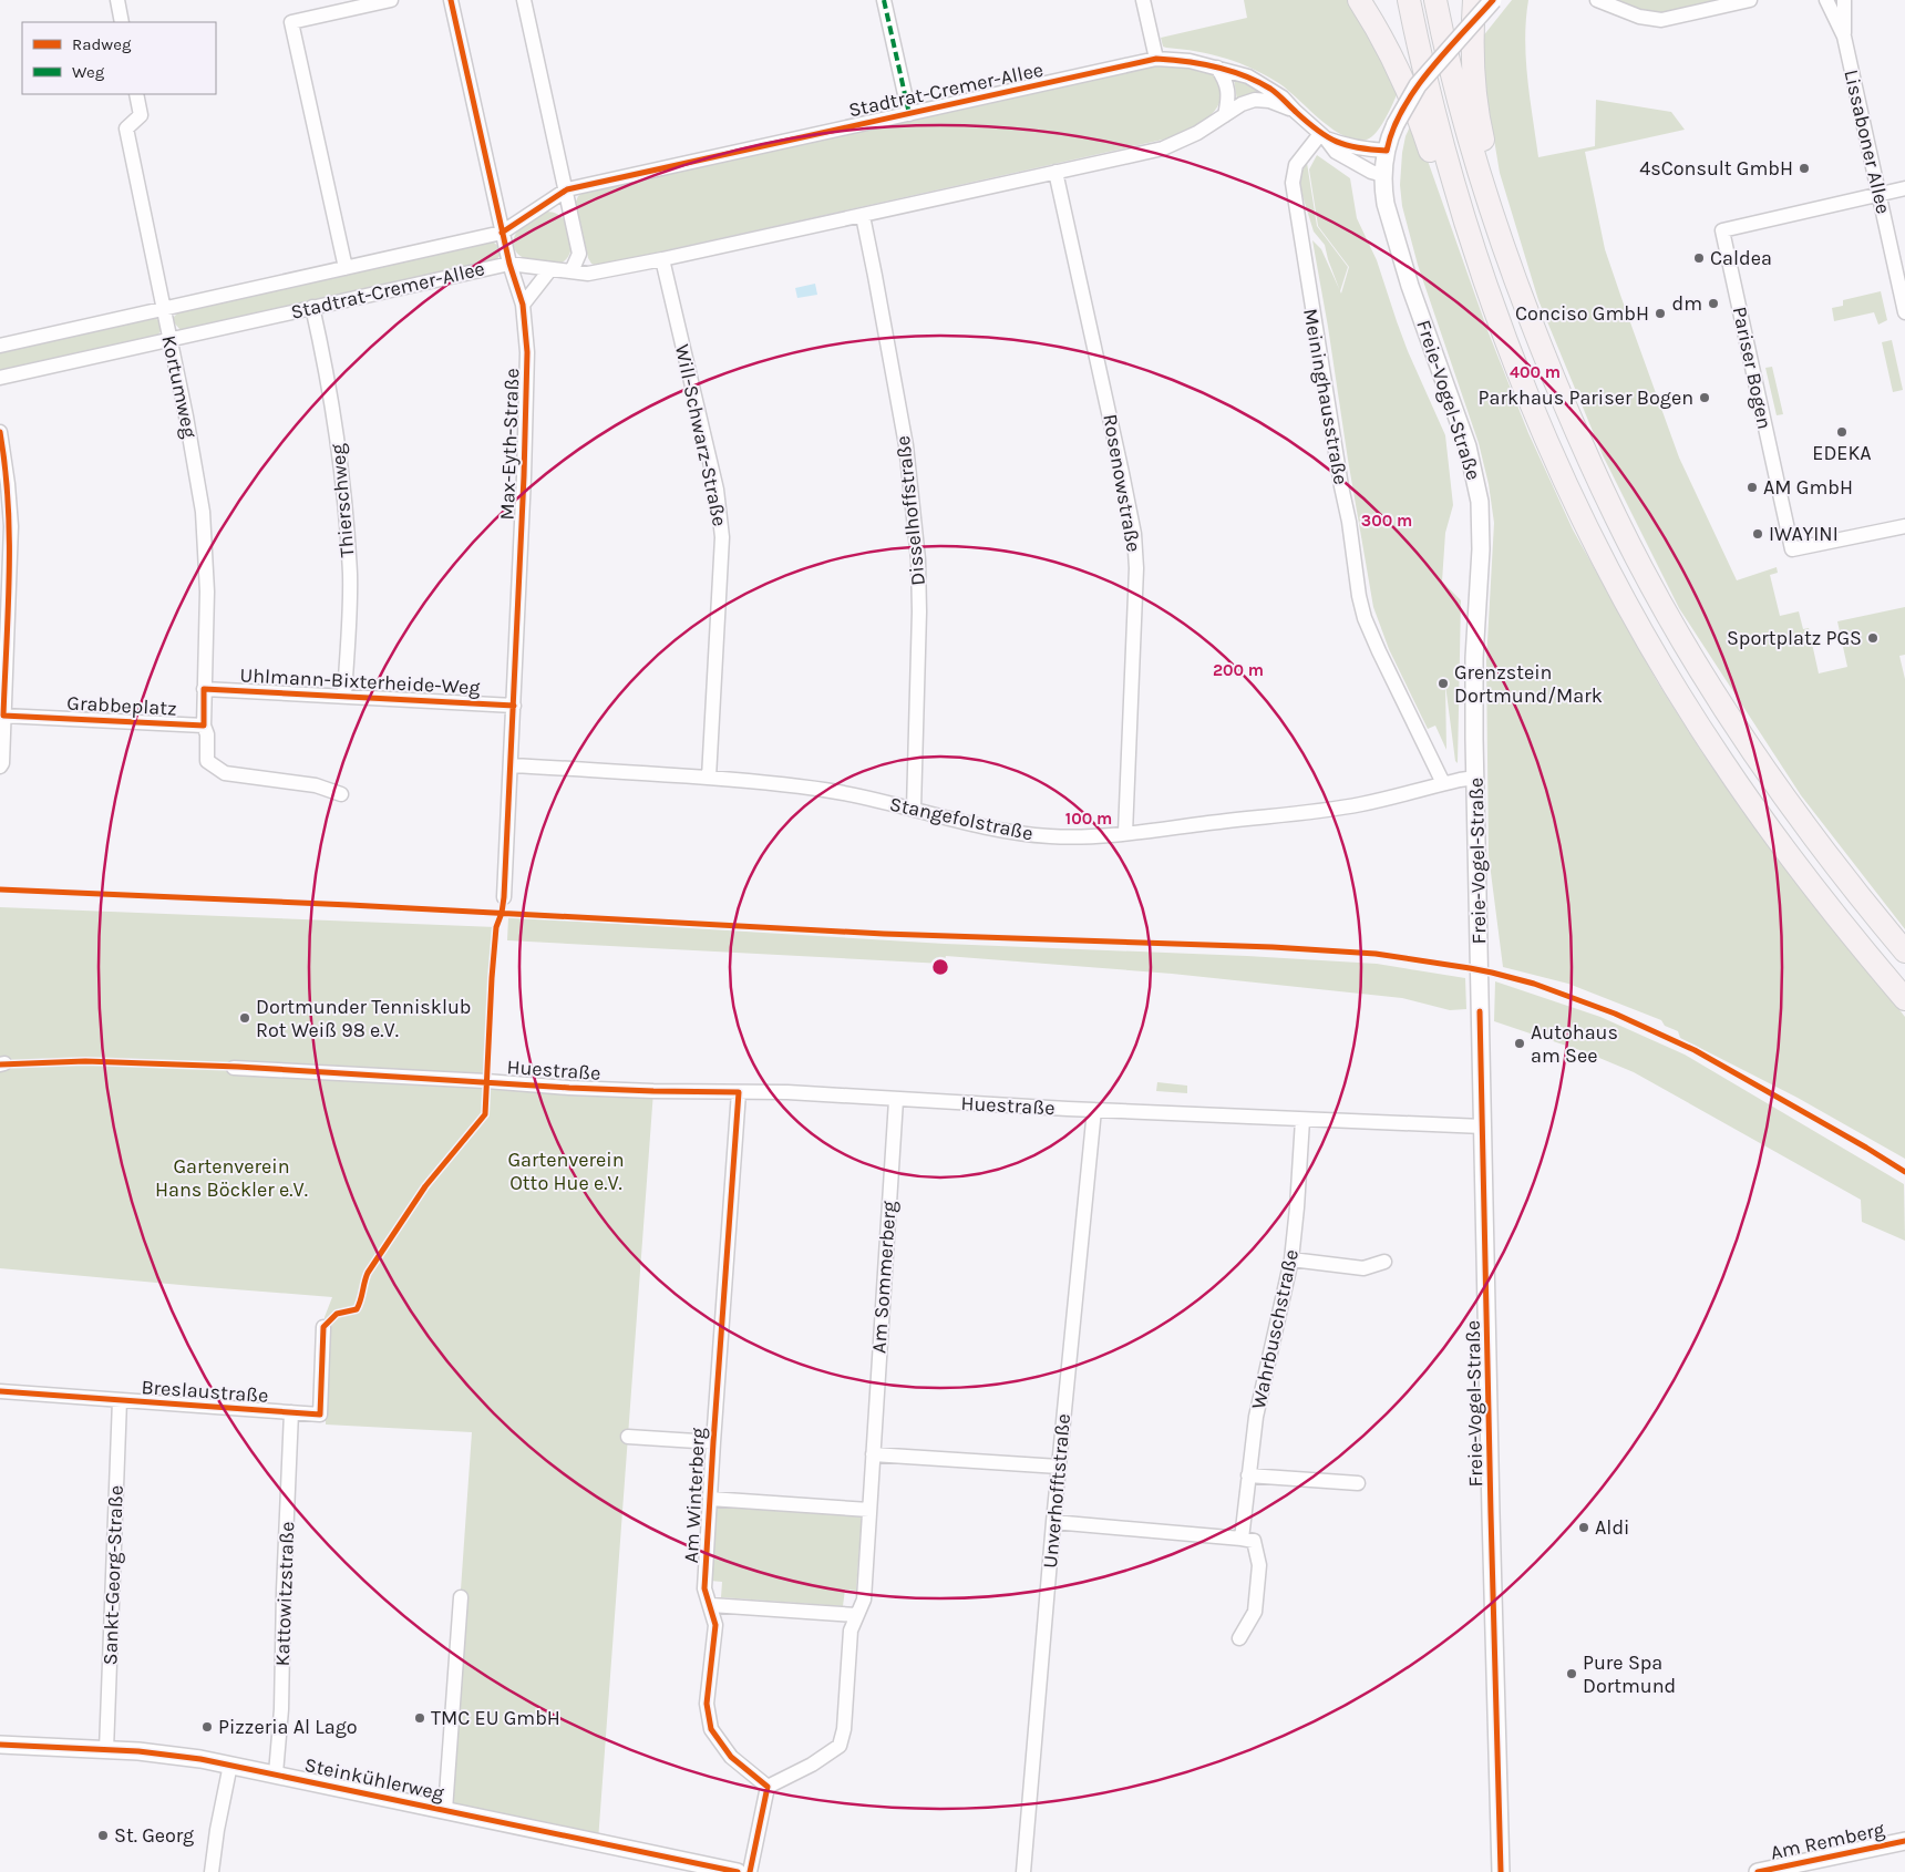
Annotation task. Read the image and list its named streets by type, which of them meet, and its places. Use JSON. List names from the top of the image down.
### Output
{
  "streets": {
    "street": [
      "Stadtrat-Cremer-Allee",
      "Lissaboner Allee",
      "Pariser Bogen",
      "Kortumweg",
      "Meininghausstraße",
      "Freie-Vogel-Straße",
      "Will-Schwarz-Straße",
      "Max-Eyth-Straße",
      "Rosenowstraße",
      "Thierschweg",
      "Disselhoffstraße",
      "Uhlmann-Bixterheide-Weg",
      "Grabbeplatz",
      "Stangefolstraße",
      "Huestraße",
      "Am Sommerberg",
      "Wahrbuschstraße",
      "Breslaustraße",
      "Unverhofftstraße",
      "Am Winterberg",
      "Sankt-Georg-Straße",
      "Kattowitzstraße",
      "Steinkühlerweg",
      "Am Remberg"
    ]
  },
  "crossings": [
    ["Stadtrat-Cremer-Allee", "Kortumweg"],
    ["Stadtrat-Cremer-Allee", "Meininghausstraße"],
    ["Stadtrat-Cremer-Allee", "Freie-Vogel-Straße"],
    ["Stadtrat-Cremer-Allee", "Will-Schwarz-Straße"],
    ["Stadtrat-Cremer-Allee", "Max-Eyth-Straße"],
    ["Stadtrat-Cremer-Allee", "Rosenowstraße"],
    ["Stadtrat-Cremer-Allee", "Thierschweg"],
    ["Stadtrat-Cremer-Allee", "Disselhoffstraße"],
    ["Lissaboner Allee", "Pariser Bogen"],
    ["Kortumweg", "Uhlmann-Bixterheide-Weg"],
    ["Kortumweg", "Grabbeplatz"],
    ["Meininghausstraße", "Stangefolstraße"],
    ["Freie-Vogel-Straße", "Stangefolstraße"],
    ["Freie-Vogel-Straße", "Huestraße"],
    ["Will-Schwarz-Straße", "Stangefolstraße"],
    ["Max-Eyth-Straße", "Uhlmann-Bixterheide-Weg"],
    ["Max-Eyth-Straße", "Stangefolstraße"],
    ["Rosenowstraße", "Stangefolstraße"],
    ["Thierschweg", "Uhlmann-Bixterheide-Weg"],
    ["Disselhoffstraße", "Stangefolstraße"],
    ["Uhlmann-Bixterheide-Weg", "Grabbeplatz"],
    ["Huestraße", "Am Sommerberg"],
    ["Huestraße", "Wahrbuschstraße"],
    ["Huestraße", "Unverhofftstraße"],
    ["Huestraße", "Am Winterberg"],
    ["Am Sommerberg", "Am Winterberg"],
    ["Breslaustraße", "Sankt-Georg-Straße"],
    ["Breslaustraße", "Kattowitzstraße"],
    ["Sankt-Georg-Straße", "Steinkühlerweg"],
    ["Kattowitzstraße", "Steinkühlerweg"]
  ],
  "parks": ["Gartenverein Otto Hue e.V.", "Gartenverein Hans Böckler e.V."],
  "places": [
    "4sConsult GmbH",
    "Caldea",
    "dm",
    "Conciso GmbH",
    "Parkhaus Pariser Bogen",
    "EDEKA",
    "AM GmbH",
    "IWAYINI",
    "Sportplatz PGS",
    "Grenzstein Dortmund/Mark",
    "Dortmunder Tennisklub Rot Weiß 98 e.V.",
    "Autohaus am See",
    "Aldi",
    "Pure Spa Dortmund",
    "TMC EU GmbH",
    "Pizzeria Al Lago",
    "St. Georg"
  ],
  "legend": ["Radweg", "Weg"],
  "rings": [
    "400 m",
    "300 m",
    "200 m",
    "100 m"
  ]
}
